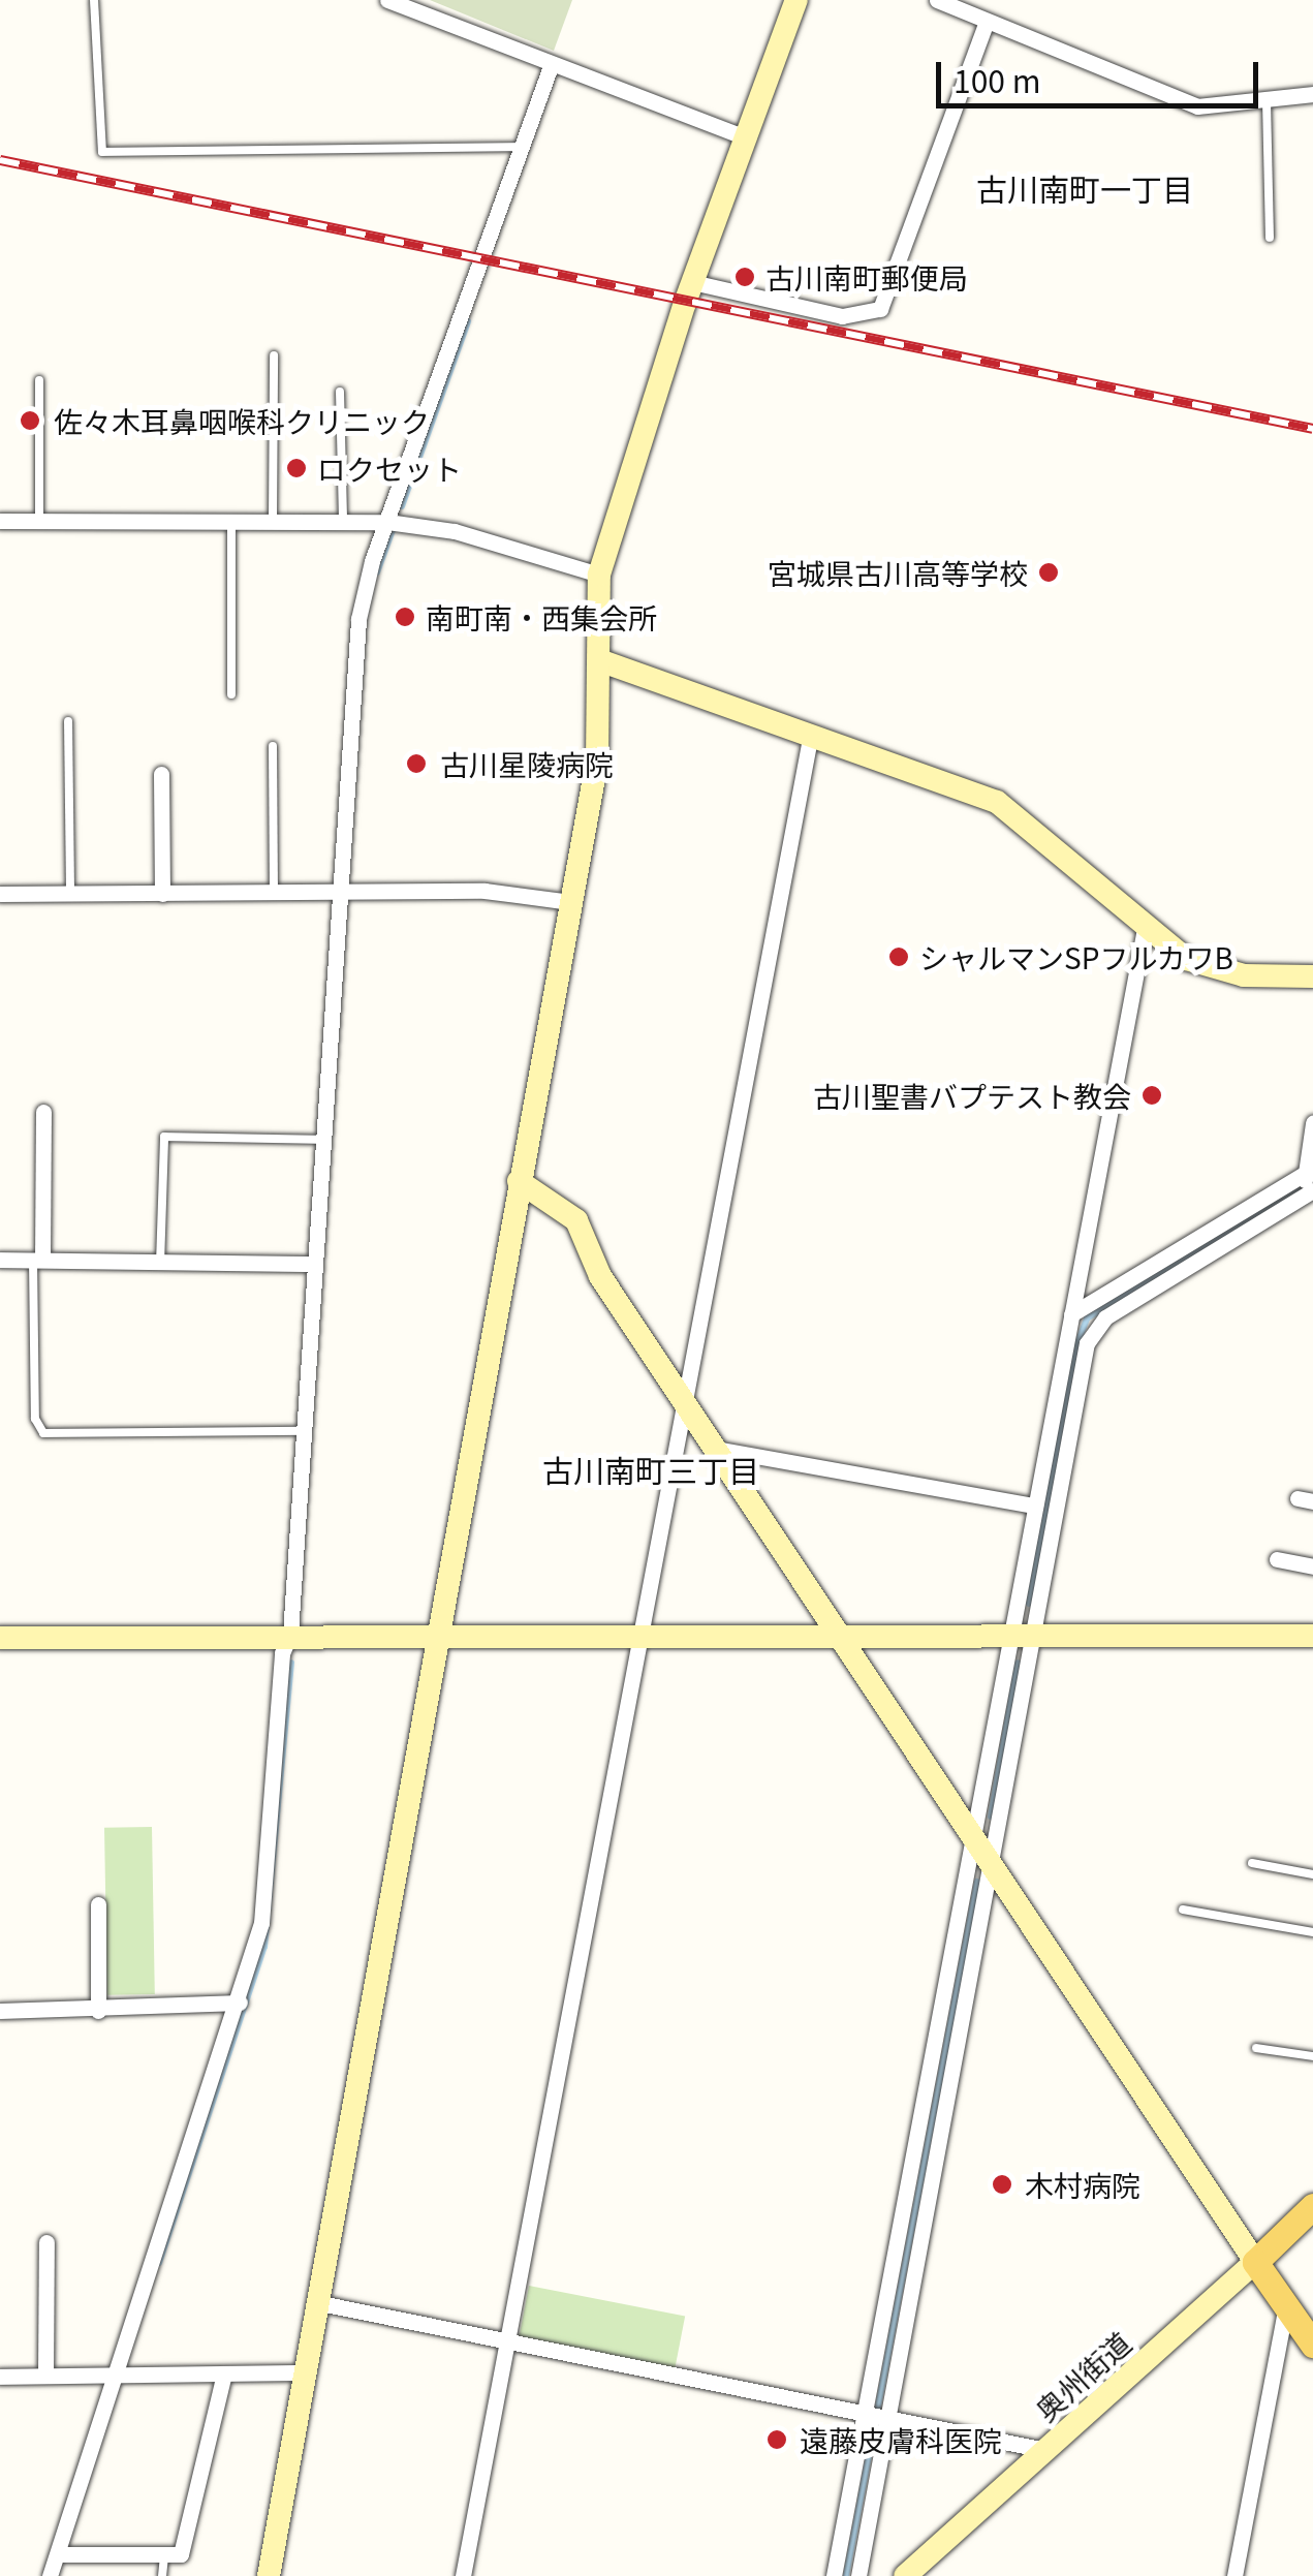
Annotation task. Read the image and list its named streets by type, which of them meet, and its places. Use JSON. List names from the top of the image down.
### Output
{
  "streets": {
    "street": ["奥州街道"]
  },
  "districts": ["古川南町一丁目", "古川南町三丁目"],
  "places": [
    "古川南町郵便局",
    "佐々木耳鼻咽喉科クリニック",
    "ロクセット",
    "宮城県古川高等学校",
    "南町南・西集会所",
    "古川星陵病院",
    "シャルマンSPフルカワB",
    "古川聖書バプテスト教会",
    "木村病院",
    "遠藤皮膚科医院"
  ],
  "scale_bar": "100 m"
}
